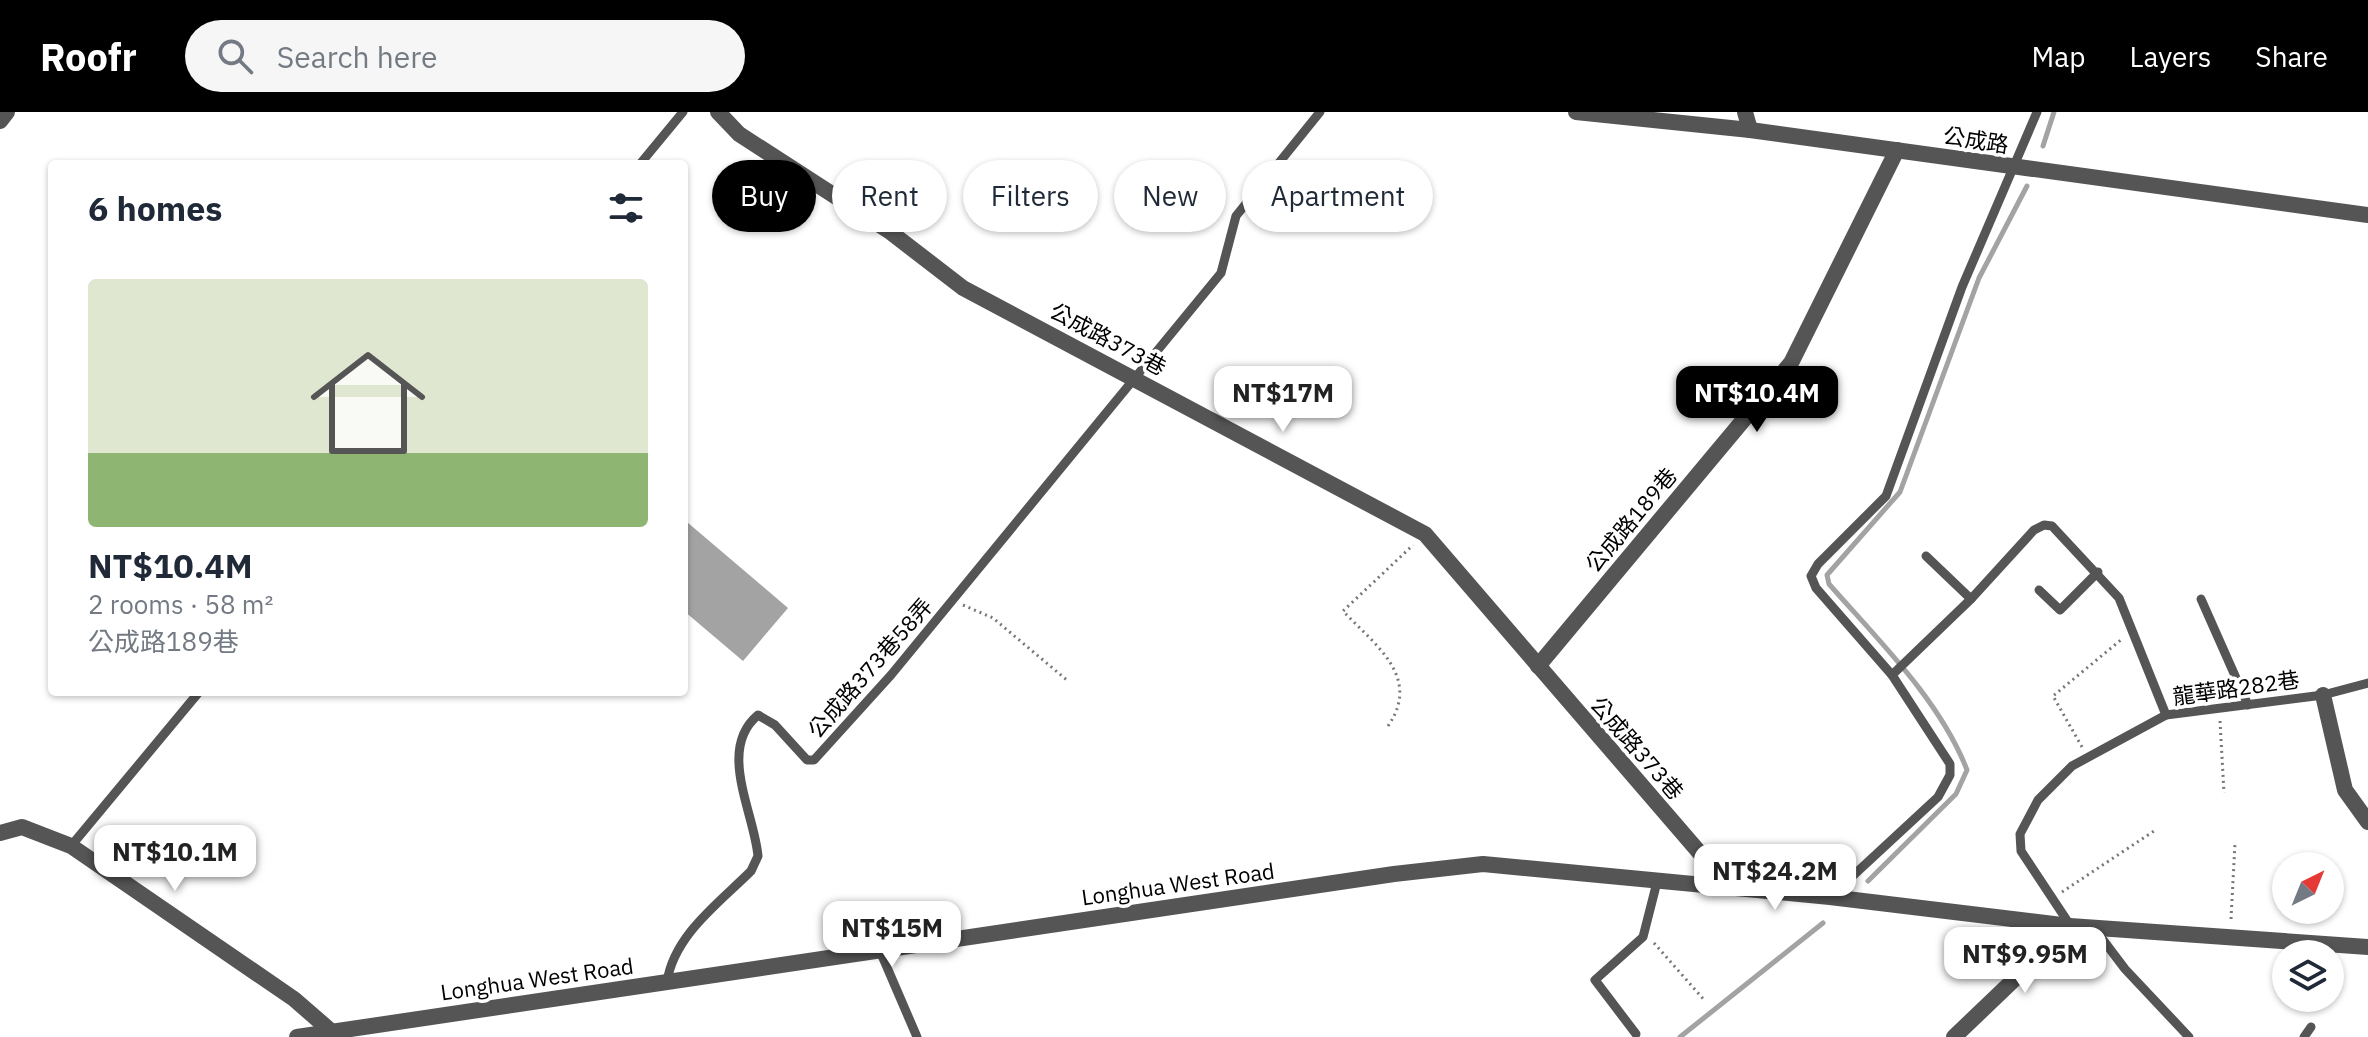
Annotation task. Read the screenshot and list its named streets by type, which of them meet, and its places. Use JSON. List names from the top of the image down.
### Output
{
  "streets": {
    "street": [
      "公成路",
      "公成路373巷",
      "公成路189巷",
      "Longhua West Road"
    ],
    "lane": ["公成路373巷58弄", "龍華路282巷"]
  },
  "crossings": [
    ["公成路", "公成路189巷"],
    ["公成路373巷", "公成路189巷"],
    ["公成路373巷", "公成路373巷58弄"],
    ["公成路373巷", "Longhua West Road"],
    ["公成路373巷58弄", "Longhua West Road"],
    ["龍華路282巷", "Longhua West Road"]
  ],
  "north": "top right",
  "page": {
    "header": "Roofr",
    "search": "Search here",
    "nav": ["Map", "Layers", "Share"],
    "chip": [
      "Buy",
      "Rent",
      "Filters",
      "New",
      "Apartment"
    ],
    "heading": "6 homes",
    "list": [
      {
        "name": "NT$10.4M",
        "note": "2 rooms · 58 m² · 公成路189巷"
      }
    ],
    "price": [
      "NT$17M",
      "NT$10.4M",
      "NT$10.1M",
      "NT$24.2M",
      "NT$15M",
      "NT$9.95M"
    ]
  }
}
